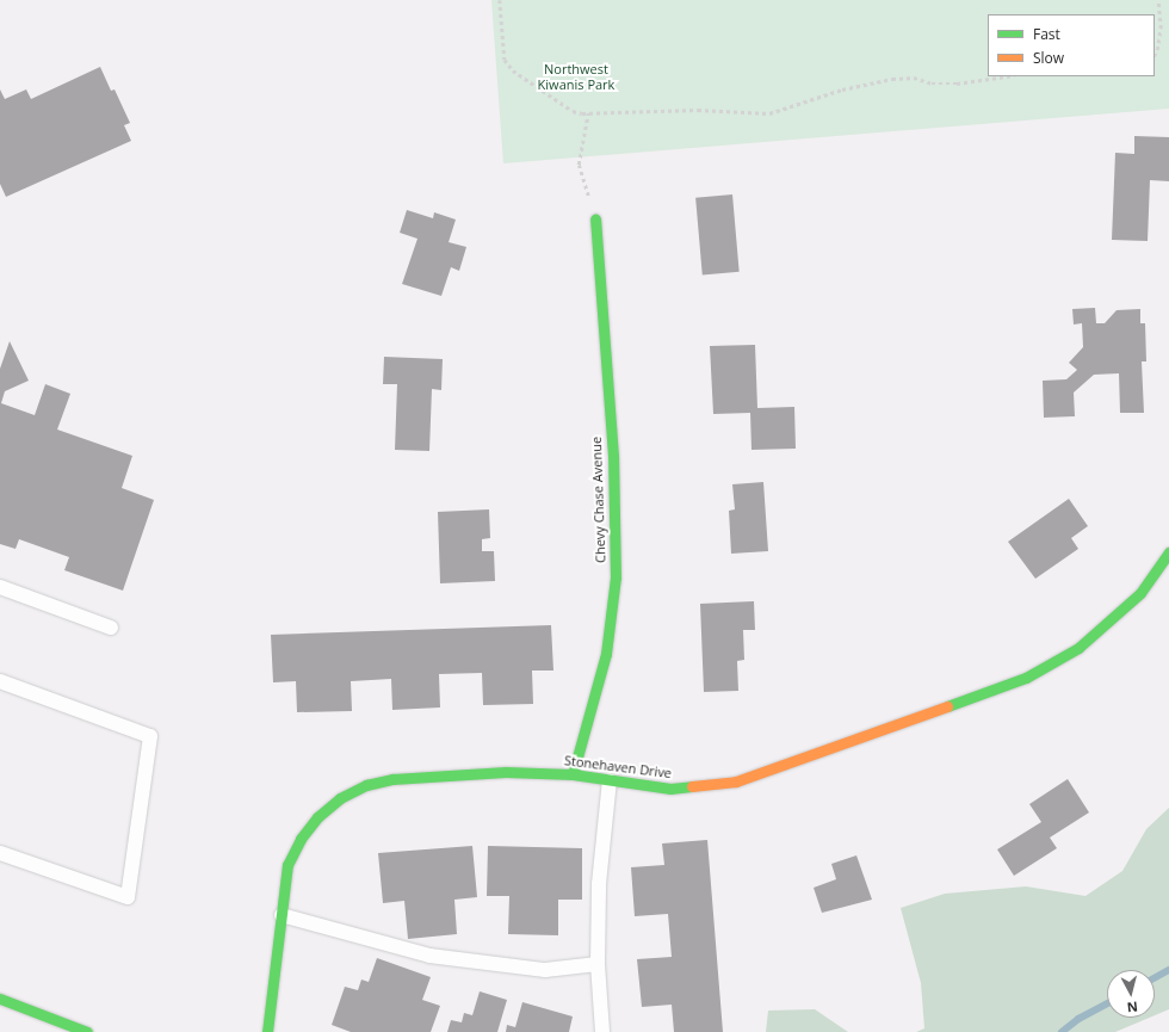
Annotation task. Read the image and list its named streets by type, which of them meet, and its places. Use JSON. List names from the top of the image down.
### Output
{
  "streets": {
    "street": ["Chevy Chase Avenue", "Stonehaven Drive"]
  },
  "crossings": [
    ["Chevy Chase Avenue", "Stonehaven Drive"]
  ],
  "parks": ["Northwest Kiwanis Park"],
  "legend": ["Fast", "Slow"],
  "north": "bottom"
}
